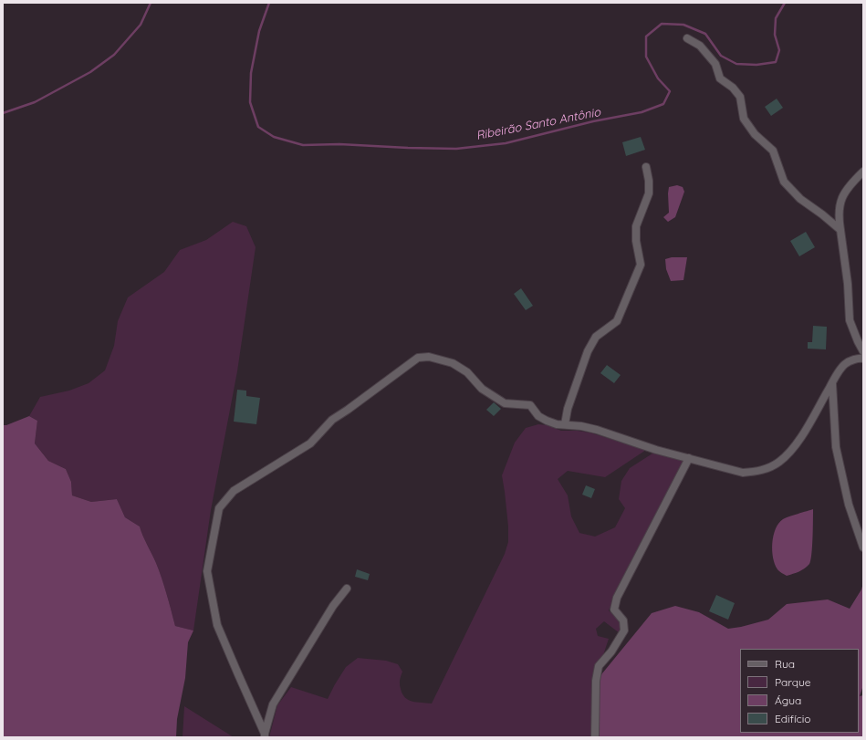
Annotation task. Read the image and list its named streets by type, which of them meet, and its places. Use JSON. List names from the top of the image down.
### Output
{
  "water": ["Ribeirão Santo Antônio"],
  "legend": [
    "Rua",
    "Parque",
    "Água",
    "Edifício"
  ]
}
